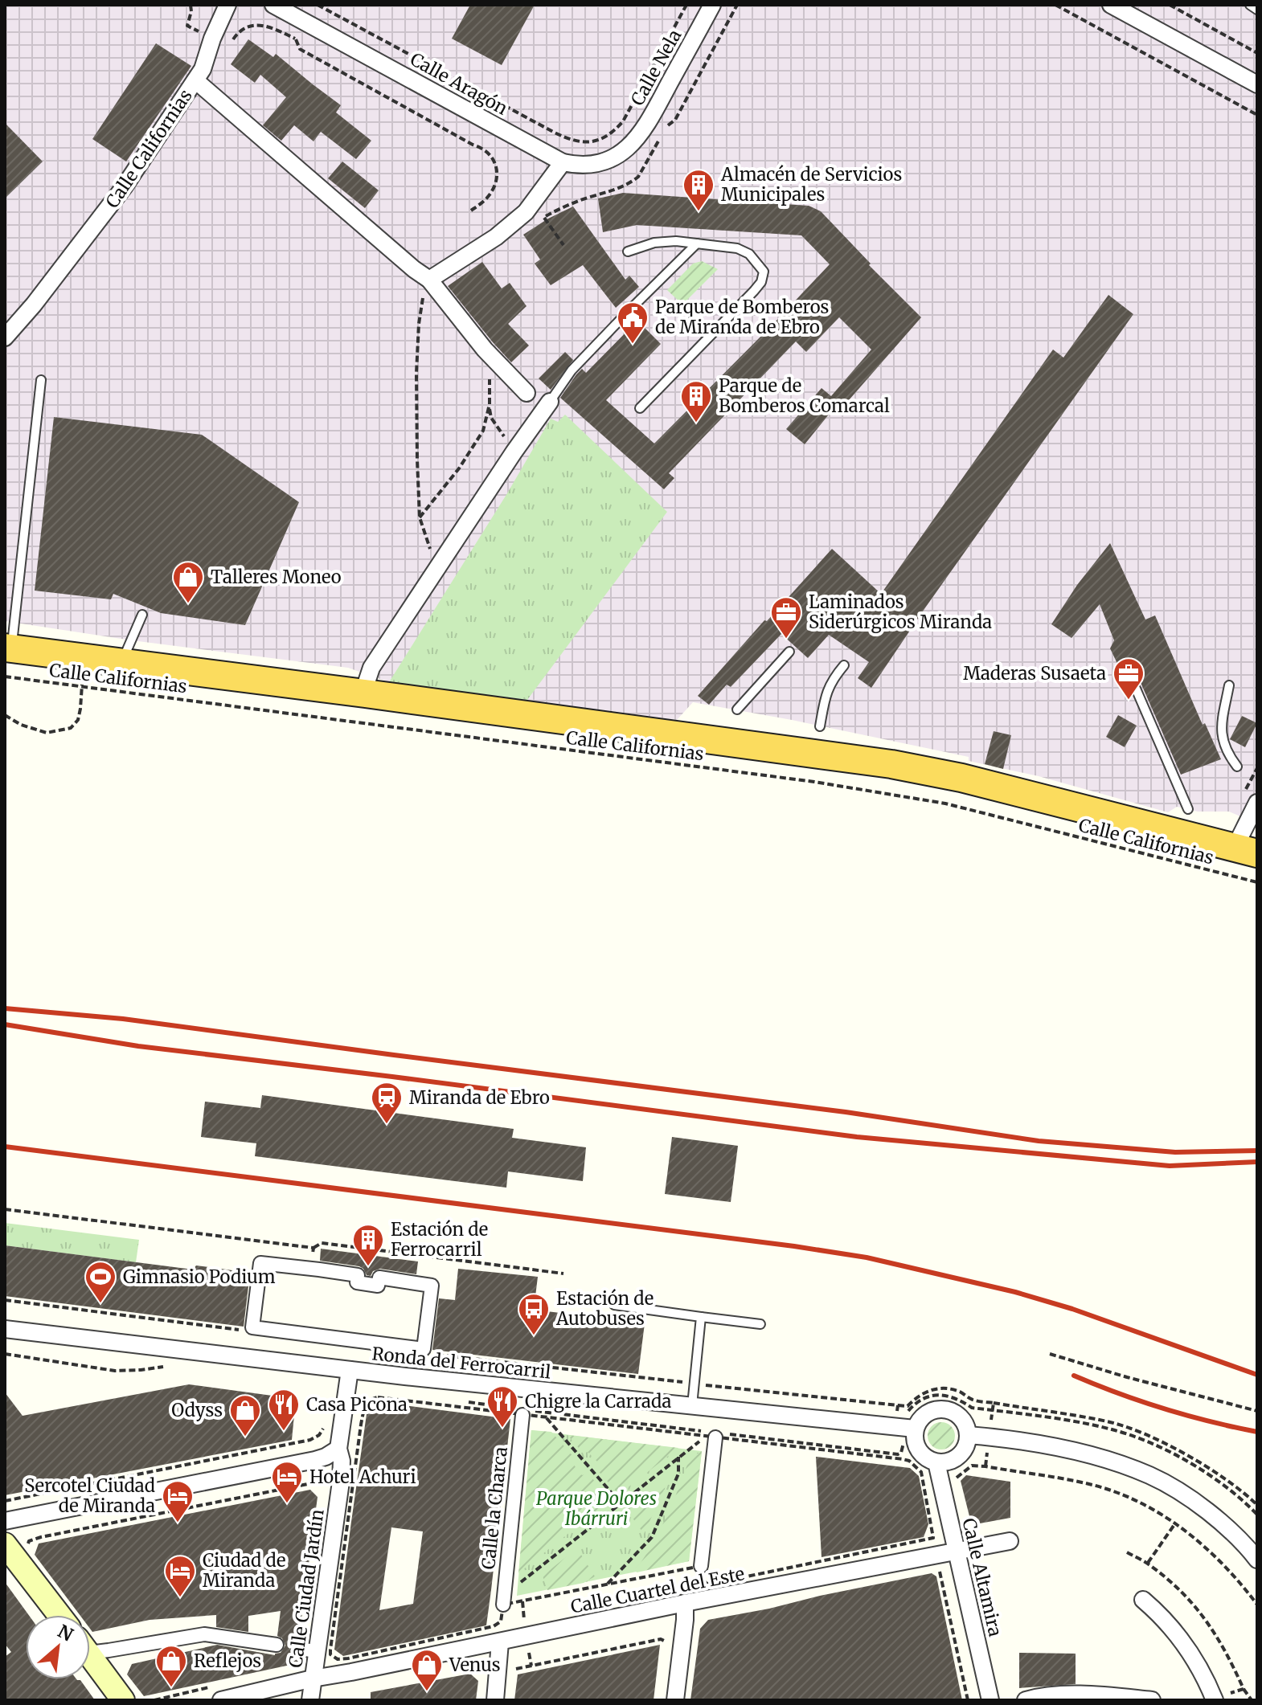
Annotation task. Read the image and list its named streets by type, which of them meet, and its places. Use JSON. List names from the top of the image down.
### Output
{
  "streets": {
    "highway": ["Calle Californias"],
    "street": [
      "Calle Nela",
      "Calle Aragón",
      "Ronda del Ferrocarril",
      "Calle la Charca",
      "Calle Altamira",
      "Calle Ciudad Jardín",
      "Calle Cuartel del Este"
    ]
  },
  "crossings": [
    ["Calle Nela", "Calle Aragón"],
    ["Ronda del Ferrocarril", "Calle Altamira"],
    ["Ronda del Ferrocarril", "Calle Ciudad Jardín"],
    ["Calle Altamira", "Calle Cuartel del Este"],
    ["Calle Ciudad Jardín", "Calle Cuartel del Este"]
  ],
  "parks": ["Parque Dolores Ibárruri"],
  "places": {
    "building": ["Almacén de Servicios Municipales", "Parque de Bomberos Comarcal", "Estación de Ferrocarril"],
    "public building": ["Parque de Bomberos de Miranda de Ebro"],
    "shop": [
      "Talleres Moneo",
      "Odyss",
      "Reflejos",
      "Venus"
    ],
    "office": ["Laminados Siderúrgicos Miranda", "Maderas Susaeta"],
    "station": ["Miranda de Ebro"],
    "sports": ["Gimnasio Podium"],
    "bus stop": ["Estación de Autobuses"],
    "restaurant": ["Chigre la Carrada", "Casa Picona"],
    "hotel": ["Hotel Achuri", "Sercotel Ciudad de Miranda", "Ciudad de Miranda"]
  },
  "north": "top right"
}
